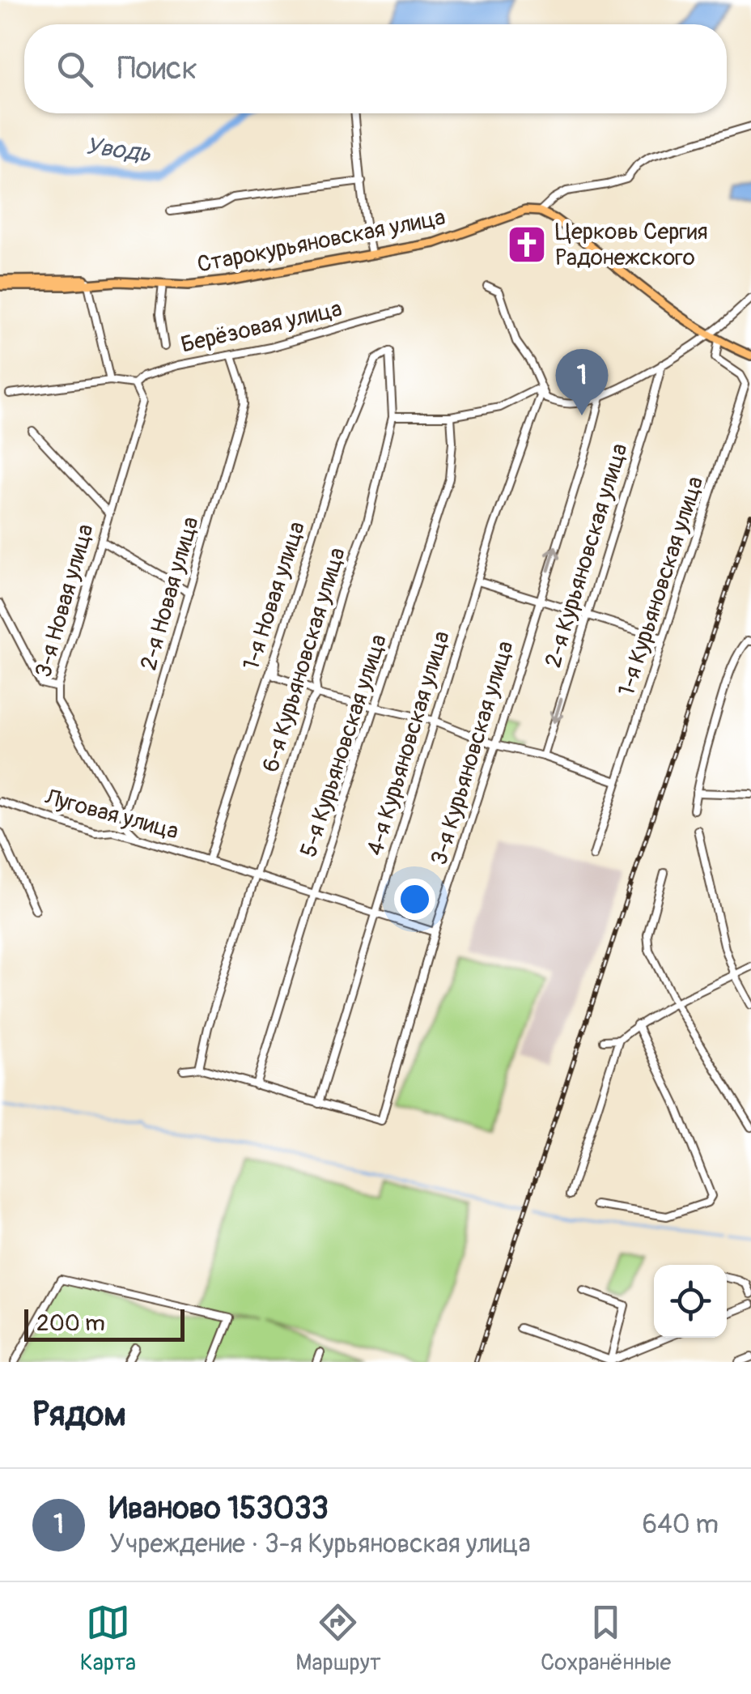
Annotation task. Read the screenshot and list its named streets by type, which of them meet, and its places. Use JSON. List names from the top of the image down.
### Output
{
  "streets": {
    "main road": ["Старокурьяновская улица"],
    "street": [
      "Берёзовая улица",
      "2-я Курьяновская улица",
      "1-я Курьяновская улица",
      "2-я Новая улица",
      "1-я Новая улица",
      "3-я Новая улица",
      "6-я Курьяновская улица",
      "4-я Курьяновская улица",
      "5-я Курьяновская улица",
      "3-я Курьяновская улица",
      "Луговая улица"
    ]
  },
  "crossings": [
    ["Берёзовая улица", "2-я Новая улица"],
    ["Берёзовая улица", "3-я Новая улица"],
    ["2-я Новая улица", "3-я Новая улица"],
    ["1-я Новая улица", "6-я Курьяновская улица"],
    ["1-я Новая улица", "Луговая улица"],
    ["6-я Курьяновская улица", "Луговая улица"],
    ["4-я Курьяновская улица", "3-я Курьяновская улица"],
    ["4-я Курьяновская улица", "Луговая улица"],
    ["5-я Курьяновская улица", "Луговая улица"],
    ["3-я Курьяновская улица", "Луговая улица"]
  ],
  "one_way": ["2-я Курьяновская улица"],
  "water": ["Уводь"],
  "places": {
    "church": ["Церковь Сергия Радонежского"]
  },
  "scale_bar": "200 m",
  "page": {
    "search": "Поиск",
    "pins": "1",
    "scale": "200 m",
    "heading": "Рядом",
    "list": [
      {
        "mark": "1",
        "name": "Иваново 153033",
        "note": "Учреждение · 3-я Курьяновская улица",
        "value": "640 m"
      }
    ],
    "nav": ["Карта", "Маршрут", "Сохранённые"]
  }
}
